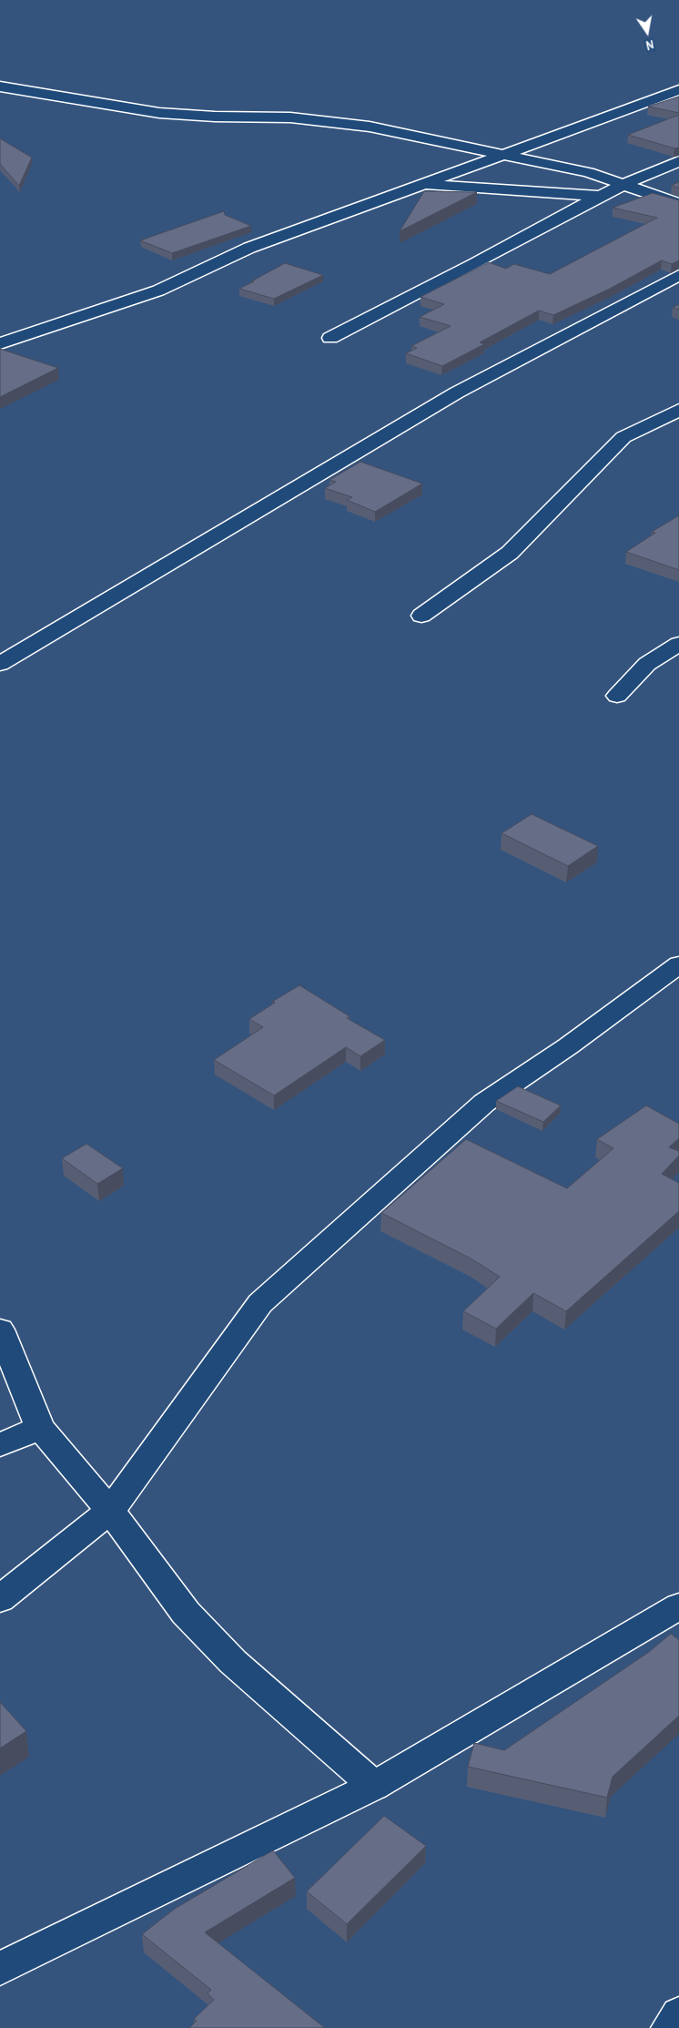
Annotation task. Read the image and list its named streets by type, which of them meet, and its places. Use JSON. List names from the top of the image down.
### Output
{
  "north": "bottom"
}
